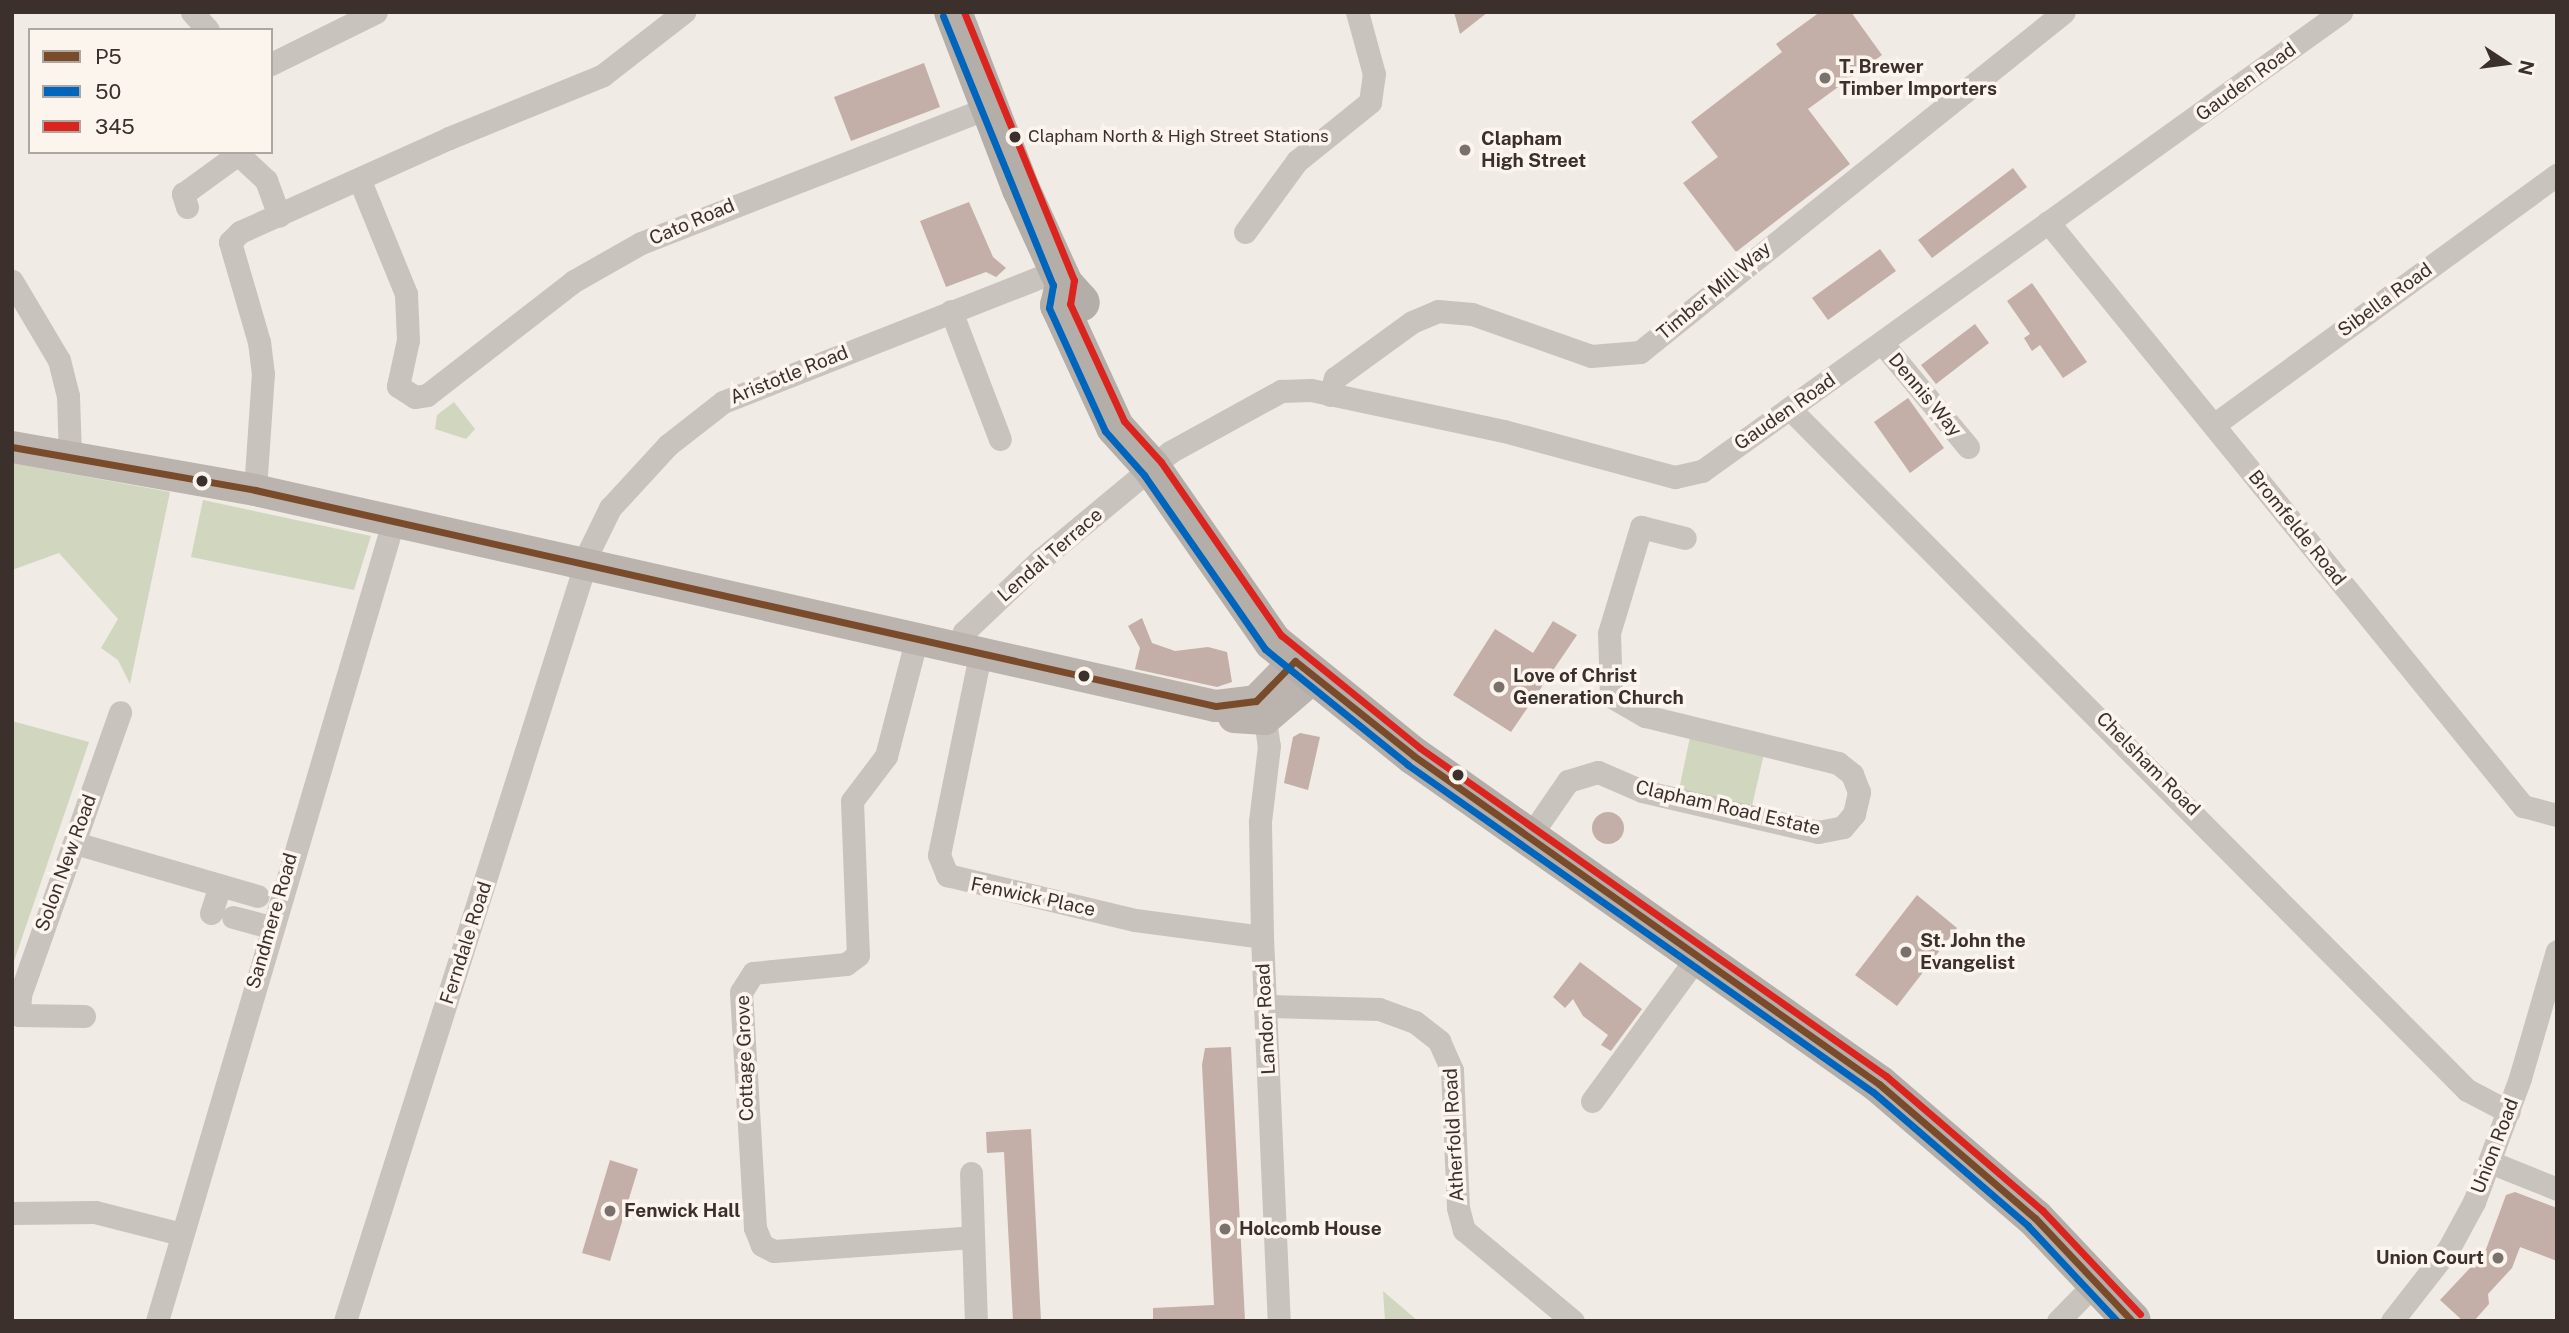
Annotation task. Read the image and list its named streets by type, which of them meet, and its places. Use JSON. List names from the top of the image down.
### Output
{
  "streets": {
    "street": [
      "Gauden Road",
      "Cato Road",
      "Timber Mill Way",
      "Sibella Road",
      "Aristotle Road",
      "Dennis Way",
      "Bromfelde Road",
      "Lendal Terrace",
      "Chelsham Road",
      "Clapham Road Estate",
      "Solon New Road",
      "Fenwick Place",
      "Sandmere Road",
      "Ferndale Road",
      "Landor Road",
      "Cottage Grove",
      "Atherfold Road",
      "Union Road"
    ]
  },
  "crossings": [
    ["Gauden Road", "Timber Mill Way"],
    ["Gauden Road", "Dennis Way"],
    ["Gauden Road", "Bromfelde Road"],
    ["Gauden Road", "Lendal Terrace"],
    ["Gauden Road", "Chelsham Road"],
    ["Sibella Road", "Bromfelde Road"],
    ["Aristotle Road", "Ferndale Road"],
    ["Lendal Terrace", "Fenwick Place"],
    ["Chelsham Road", "Union Road"],
    ["Fenwick Place", "Landor Road"],
    ["Landor Road", "Atherfold Road"]
  ],
  "places": [
    "T. Brewer Timber Importers",
    "Clapham North & High Street Stations",
    "Clapham High Street",
    "Love of Christ Generation Church",
    "St. John the Evangelist",
    "Fenwick Hall",
    "Holcomb House",
    "Union Court"
  ],
  "lines": ["transit line 345", "transit line 50", "transit line P5"],
  "legend": ["P5", "50", "345"],
  "north": "right"
}
